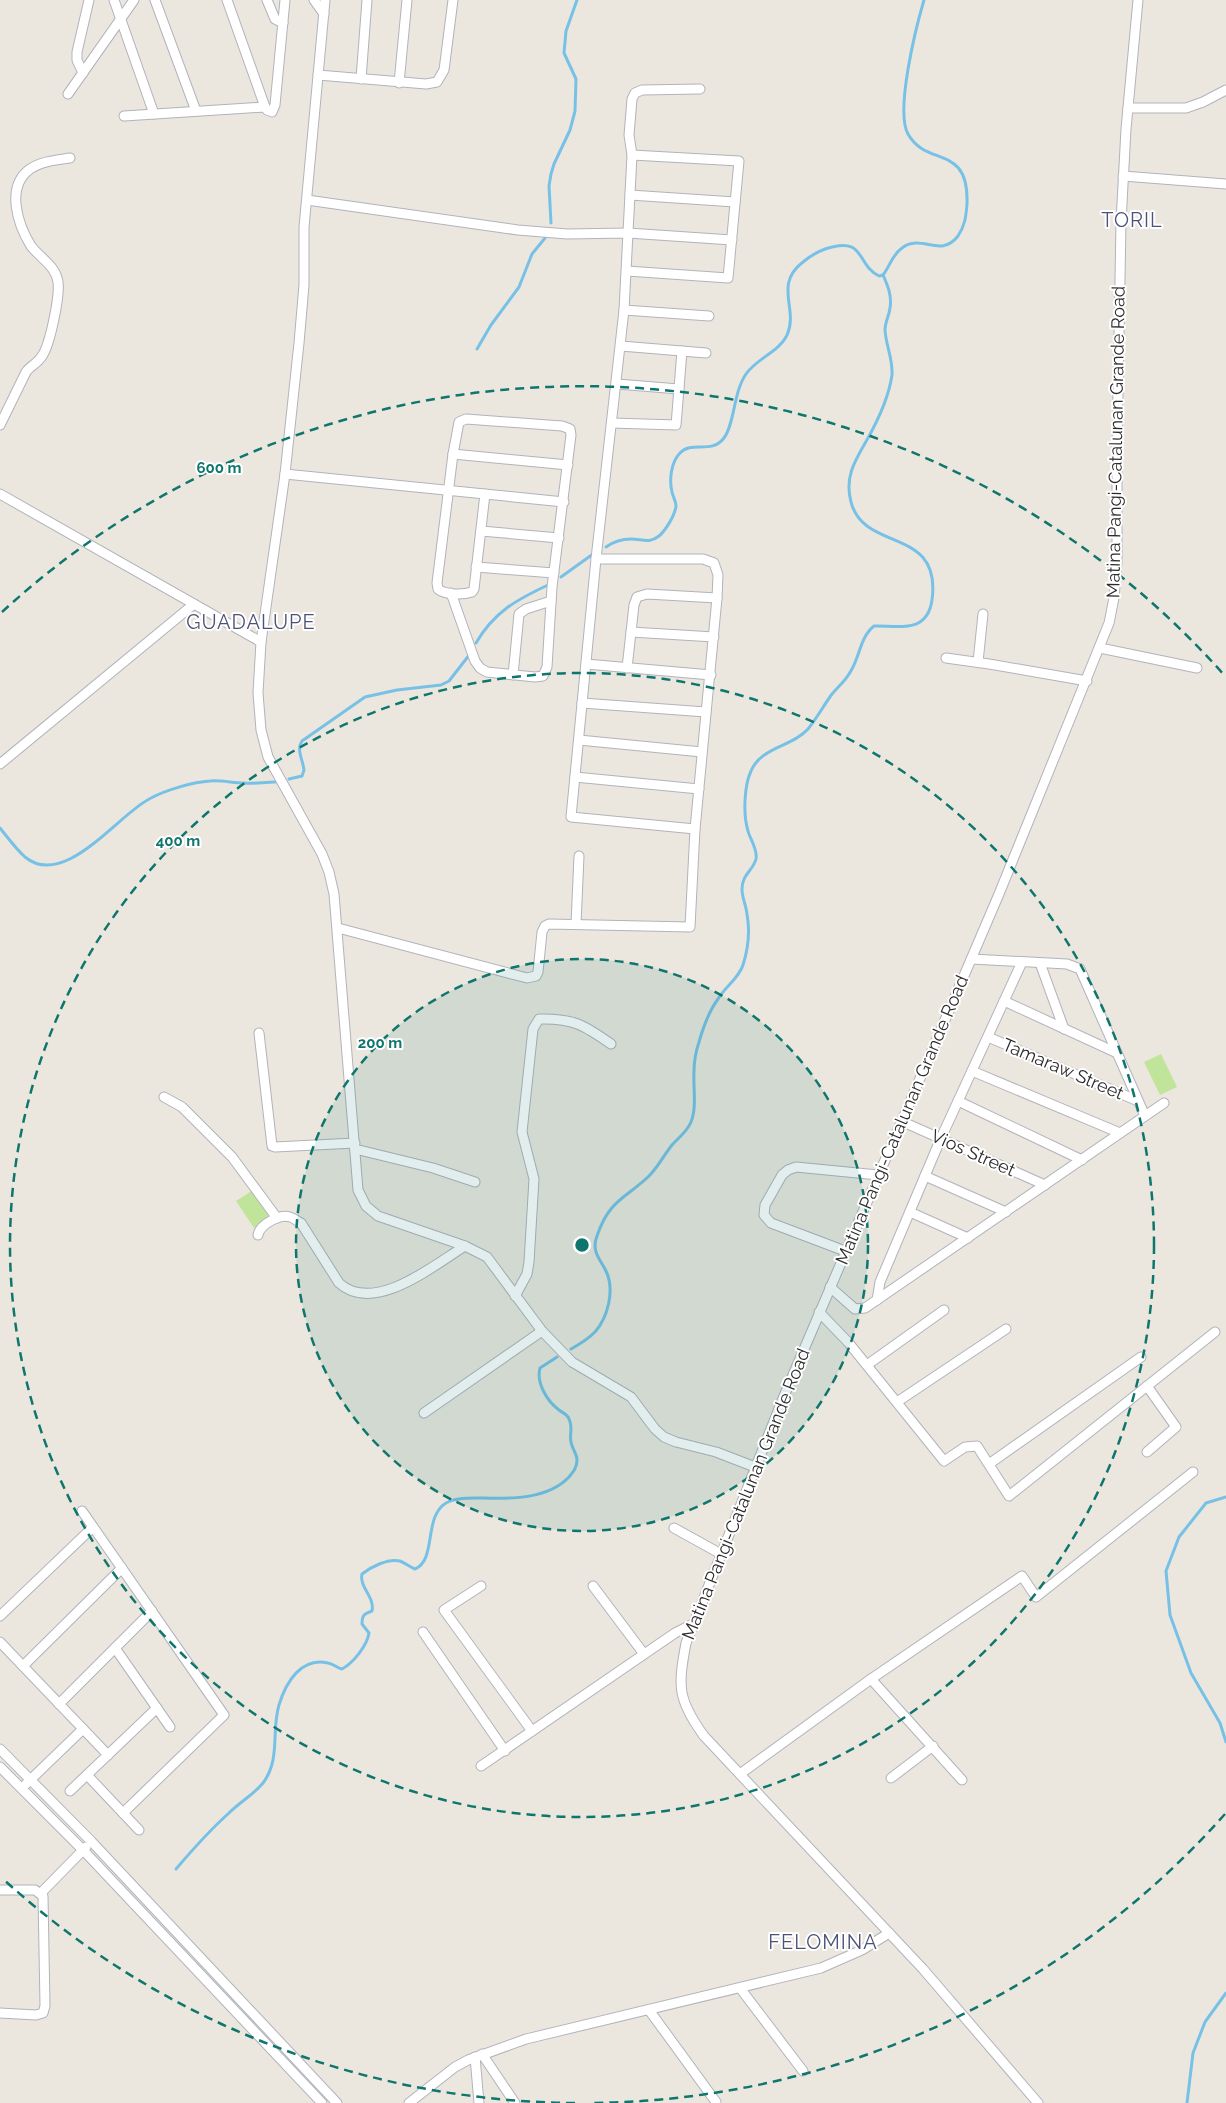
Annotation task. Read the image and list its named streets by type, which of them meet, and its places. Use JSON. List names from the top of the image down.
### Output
{
  "streets": {
    "street": ["Matina Pangi-Catalunan Grande Road", "Tamaraw Street", "Vios Street"]
  },
  "crossings": [
    ["Matina Pangi-Catalunan Grande Road", "Vios Street"]
  ],
  "districts": ["TORIL", "GUADALUPE", "FELOMINA"],
  "rings": ["600 m", "400 m", "200 m"]
}
